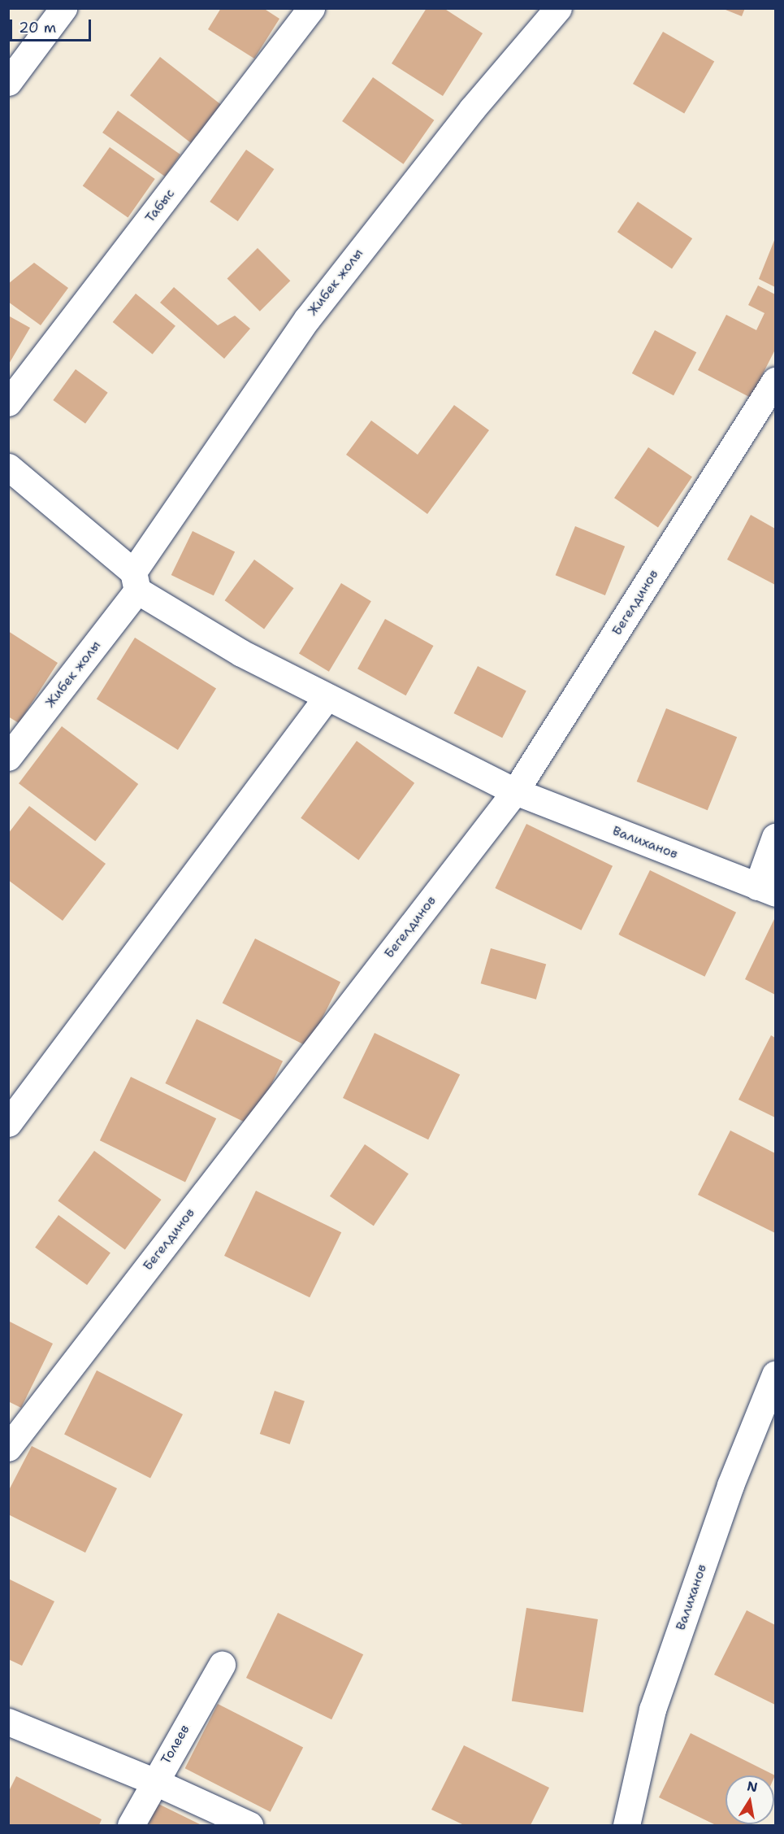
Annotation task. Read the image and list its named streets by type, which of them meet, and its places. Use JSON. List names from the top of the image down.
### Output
{
  "streets": {
    "street": [
      "Табыс",
      "Жибек жолы",
      "Бегелдинов",
      "Валиханов",
      "Толеев"
    ]
  },
  "crossings": [
    ["Жибек жолы", "Валиханов"],
    ["Бегелдинов", "Валиханов"]
  ],
  "scale_bar": "20 m",
  "north": "top"
}
